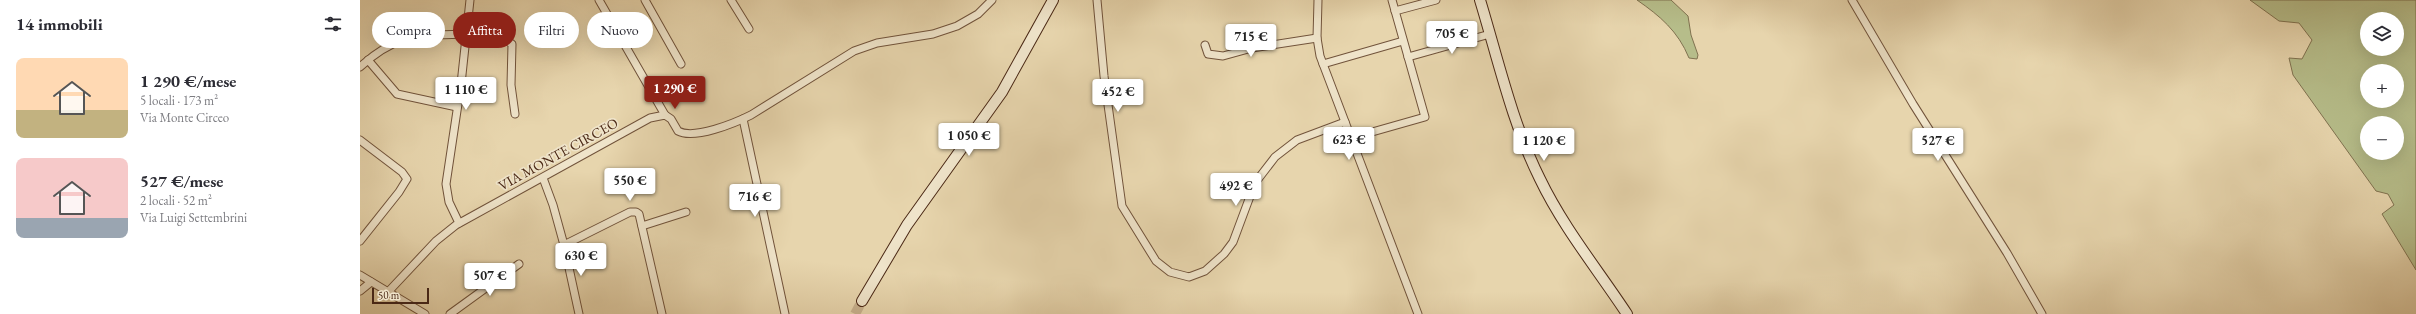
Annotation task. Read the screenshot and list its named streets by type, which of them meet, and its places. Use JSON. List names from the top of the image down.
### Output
{
  "streets": {
    "street": ["VIA MONTE CIRCEO"]
  },
  "scale_bar": "50 m",
  "page": {
    "heading": "14 immobili",
    "map_buttons": ["+", "−"],
    "chip": [
      "Compra",
      "Affitta",
      "Filtri",
      "Nuovo"
    ],
    "price": [
      "705 €",
      "715 €",
      "1 290 €",
      "1 110 €",
      "452 €",
      "1 050 €",
      "623 €",
      "1 120 €",
      "527 €",
      "550 €",
      "492 €",
      "716 €",
      "630 €",
      "507 €"
    ],
    "list": [
      {
        "name": "1 290 €/mese",
        "note": "5 locali · 173 m² · Via Monte Circeo"
      },
      {
        "name": "527 €/mese",
        "note": "2 locali · 52 m² · Via Luigi Settembrini"
      }
    ],
    "scale": "50 m"
  }
}
